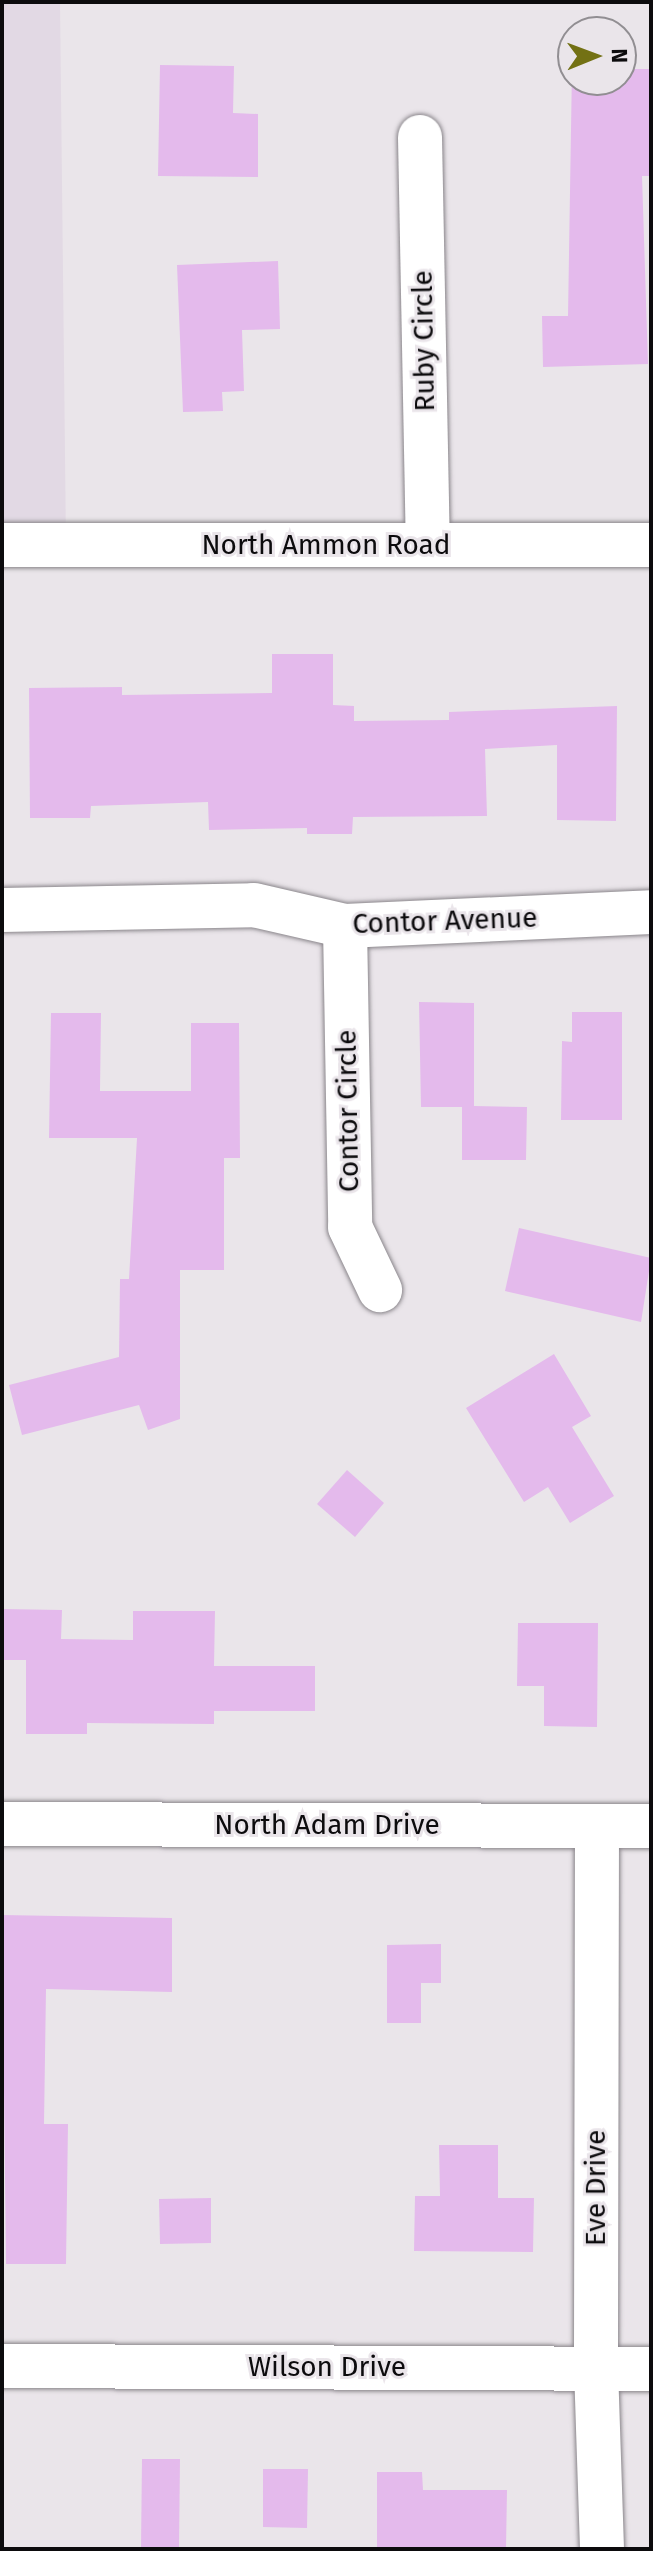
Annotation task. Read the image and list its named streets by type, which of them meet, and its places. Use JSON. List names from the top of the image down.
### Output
{
  "streets": {
    "street": [
      "Ruby Circle",
      "North Ammon Road",
      "Contor Avenue",
      "Contor Circle",
      "North Adam Drive",
      "Eve Drive",
      "Wilson Drive"
    ]
  },
  "crossings": [
    ["Ruby Circle", "North Ammon Road"],
    ["Contor Avenue", "Contor Circle"],
    ["North Adam Drive", "Eve Drive"],
    ["Eve Drive", "Wilson Drive"]
  ],
  "north": "right"
}
